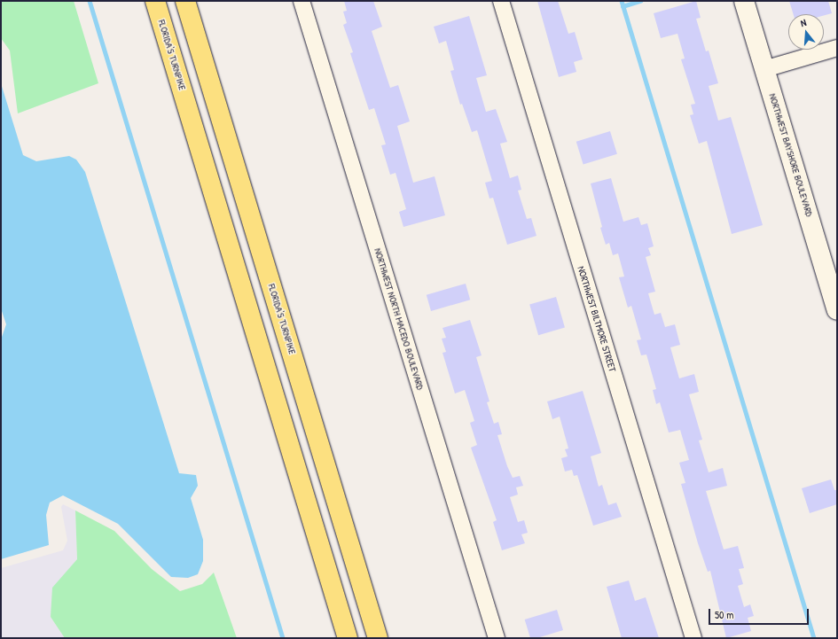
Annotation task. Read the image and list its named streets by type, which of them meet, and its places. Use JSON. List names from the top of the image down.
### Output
{
  "streets": {
    "highway": ["FLORIDA'S TURNPIKE"],
    "main road": ["NORTHWEST BAYSHORE BOULEVARD"],
    "street": ["NORTHWEST NORTH MACEDO BOULEVARD", "NORTHWEST BILTMORE STREET"]
  },
  "scale_bar": "50 m",
  "north": "top"
}
